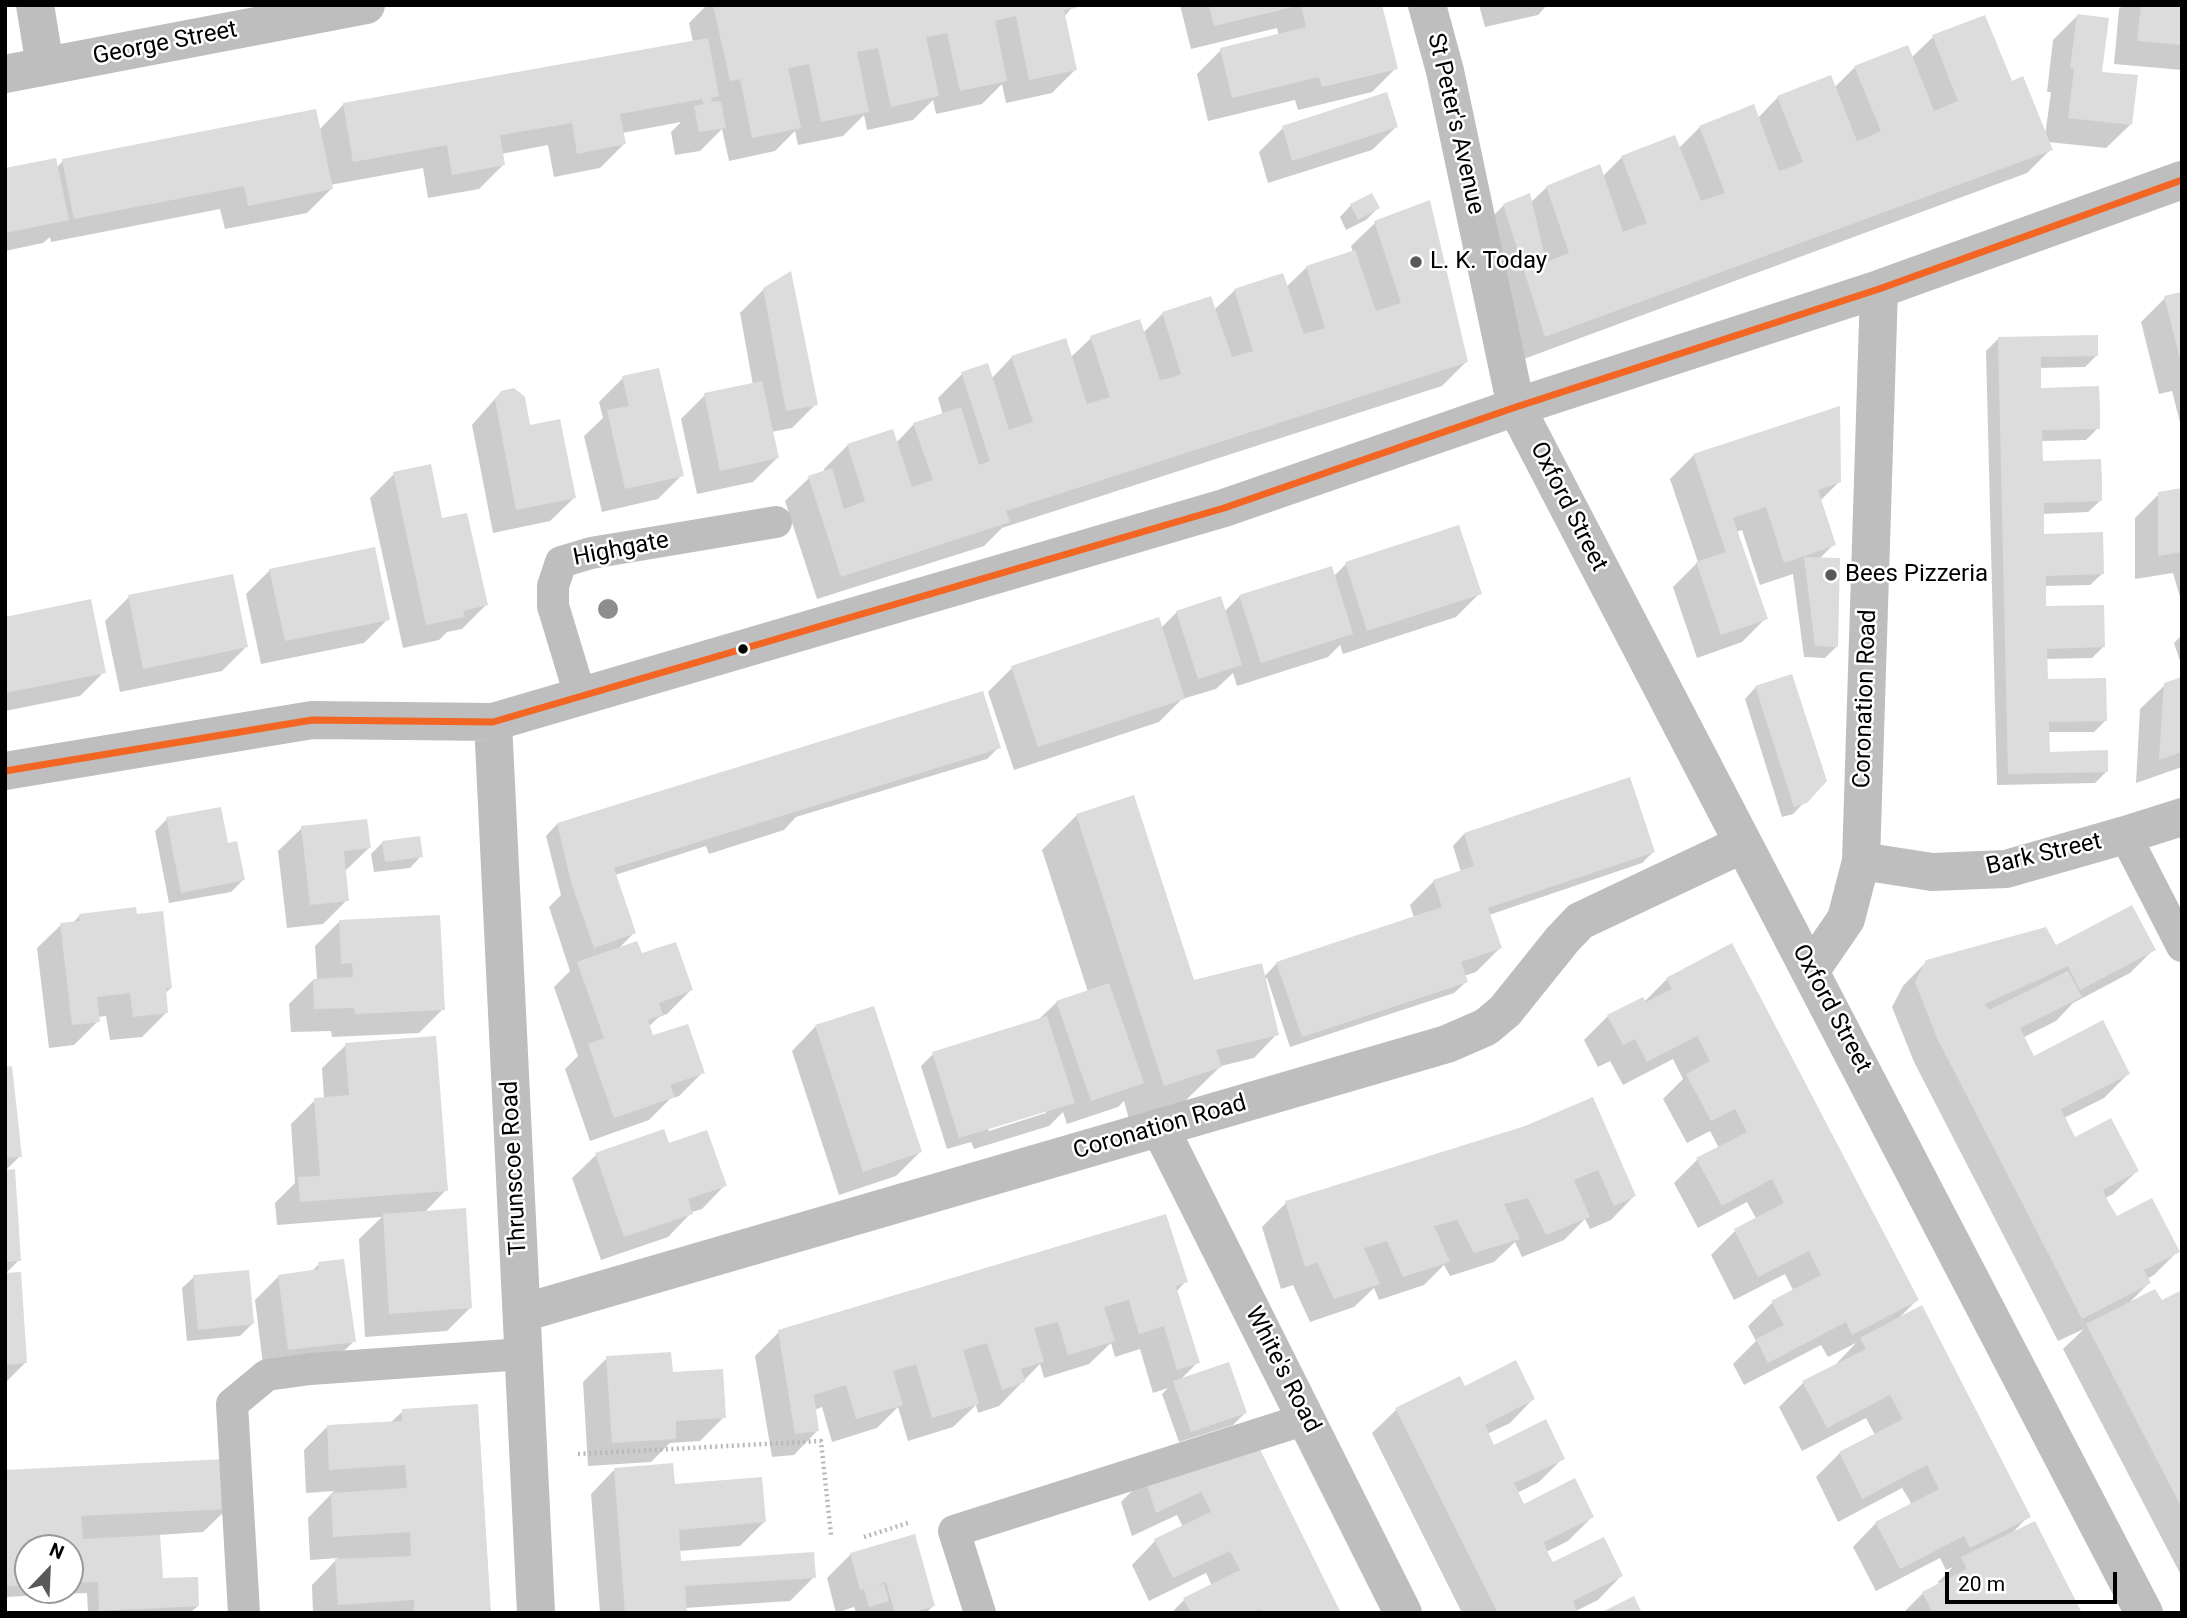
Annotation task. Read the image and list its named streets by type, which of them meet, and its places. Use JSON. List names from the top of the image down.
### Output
{
  "streets": {
    "street": [
      "George Street",
      "St Peter's Avenue",
      "Oxford Street",
      "Coronation Road",
      "Bark Street",
      "Thrunscoe Road",
      "White's Road"
    ],
    "lane": ["Highgate"]
  },
  "crossings": [
    ["St Peter's Avenue", "Oxford Street"],
    ["Oxford Street", "Coronation Road"],
    ["Coronation Road", "Bark Street"],
    ["Coronation Road", "Thrunscoe Road"],
    ["Coronation Road", "White's Road"]
  ],
  "places": ["L. K. Today", "Bees Pizzeria"],
  "scale_bar": "20 m",
  "north": "top right"
}
